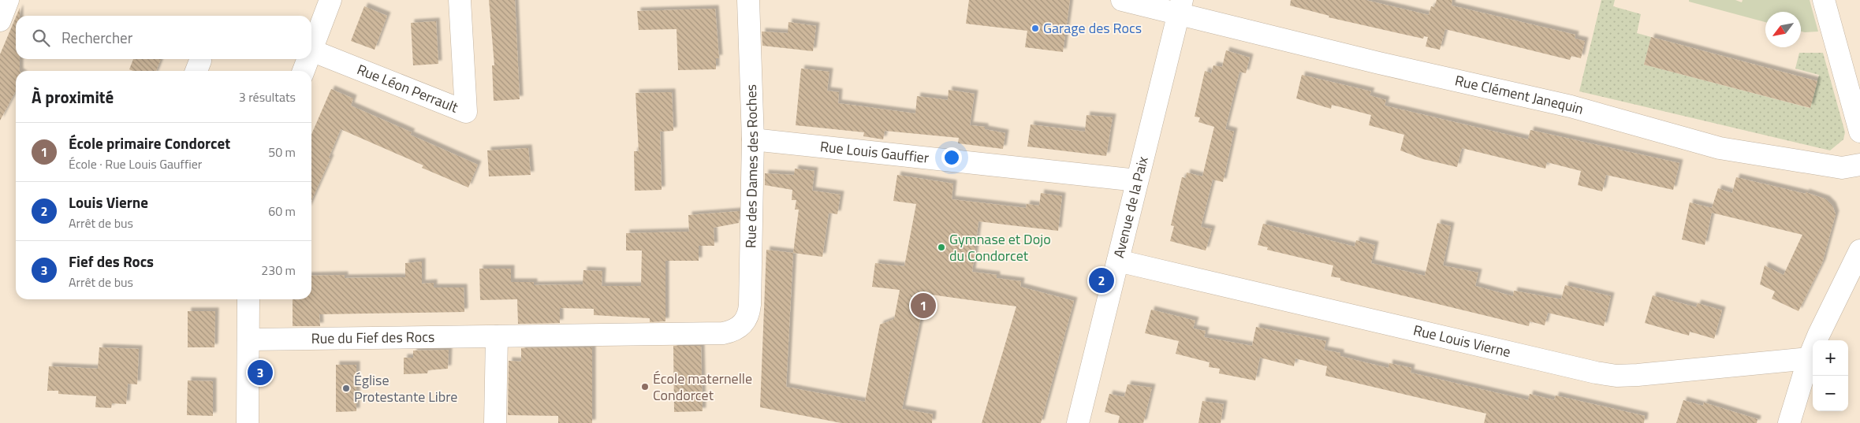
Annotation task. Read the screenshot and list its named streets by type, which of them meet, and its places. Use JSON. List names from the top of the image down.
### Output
{
  "streets": {
    "street": [
      "Rue Léon Perrault",
      "Rue Clément Janequin",
      "Rue Louis Gauffier",
      "Rue des Dames des Roches",
      "Avenue de la Paix",
      "Rue du Fief des Rocs",
      "Rue Louis Vierne"
    ]
  },
  "crossings": [
    ["Rue Clément Janequin", "Avenue de la Paix"],
    ["Rue Louis Gauffier", "Rue des Dames des Roches"],
    ["Rue Louis Gauffier", "Avenue de la Paix"],
    ["Rue des Dames des Roches", "Rue du Fief des Rocs"],
    ["Avenue de la Paix", "Rue Louis Vierne"]
  ],
  "places": [
    "Garage des Rocs",
    "Gymnase et Dojo du Condorcet",
    "École maternelle Condorcet",
    "Église Protestante Libre"
  ],
  "north": "bottom left",
  "page": {
    "search": "Rechercher",
    "heading": ["À proximité", "3 résultats"],
    "list": [
      {
        "mark": "1",
        "name": "École primaire Condorcet",
        "note": "École · Rue Louis Gauffier",
        "value": "50 m"
      },
      {
        "mark": "2",
        "name": "Louis Vierne",
        "note": "Arrêt de bus",
        "value": "60 m"
      },
      {
        "mark": "3",
        "name": "Fief des Rocs",
        "note": "Arrêt de bus",
        "value": "230 m"
      }
    ],
    "pins": ["2", "1", "3"],
    "map_buttons": ["+", "−"]
  }
}
